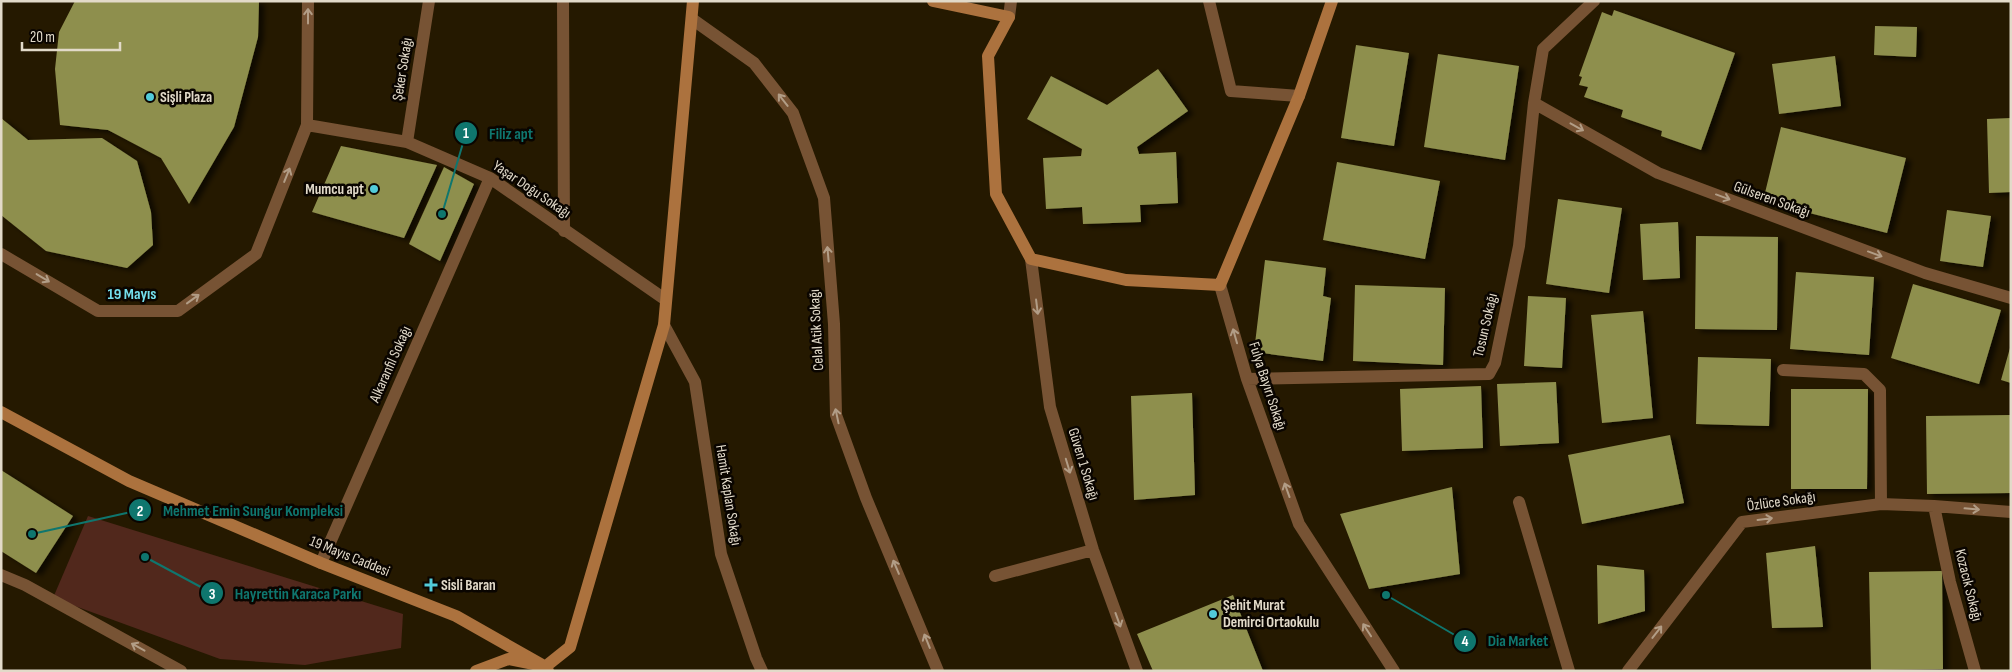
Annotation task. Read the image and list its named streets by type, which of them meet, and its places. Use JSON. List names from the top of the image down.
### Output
{
  "streets": {
    "street": [
      "Şeker Sokağı",
      "Yaşar Doğu Sokağı",
      "Gülseren Sokağı",
      "Tosun Sokağı",
      "Celal Atik Sokağı",
      "Alkaranfil Sokağı",
      "Fulya Bayırı Sokağı",
      "Güven 1 Sokağı",
      "Hamit Kaplan Sokağı",
      "Özlüce Sokağı",
      "19 Mayıs Caddesi",
      "Kozacık Sokağı"
    ]
  },
  "crossings": [
    ["Şeker Sokağı", "Yaşar Doğu Sokağı"],
    ["Yaşar Doğu Sokağı", "Alkaranfil Sokağı"],
    ["Gülseren Sokağı", "Tosun Sokağı"],
    ["Tosun Sokağı", "Fulya Bayırı Sokağı"],
    ["Alkaranfil Sokağı", "19 Mayıs Caddesi"],
    ["Özlüce Sokağı", "Kozacık Sokağı"]
  ],
  "one_way": [
    "Gülseren Sokağı",
    "Celal Atik Sokağı",
    "Fulya Bayırı Sokağı",
    "Güven 1 Sokağı",
    "Özlüce Sokağı"
  ],
  "districts": ["19 Mayıs"],
  "places": {
    "other": [
      "Sişli Plaza",
      "Mumcu apt",
      "Filiz apt",
      "Mehmet Emin Sungur Kompleksi",
      "Hayrettin Karaca Parkı",
      "Dia Market",
      "Şehit Murat Demirci Ortaokulu"
    ],
    "health": ["Sisli Baran"]
  },
  "scale_bar": "20 m"
}
